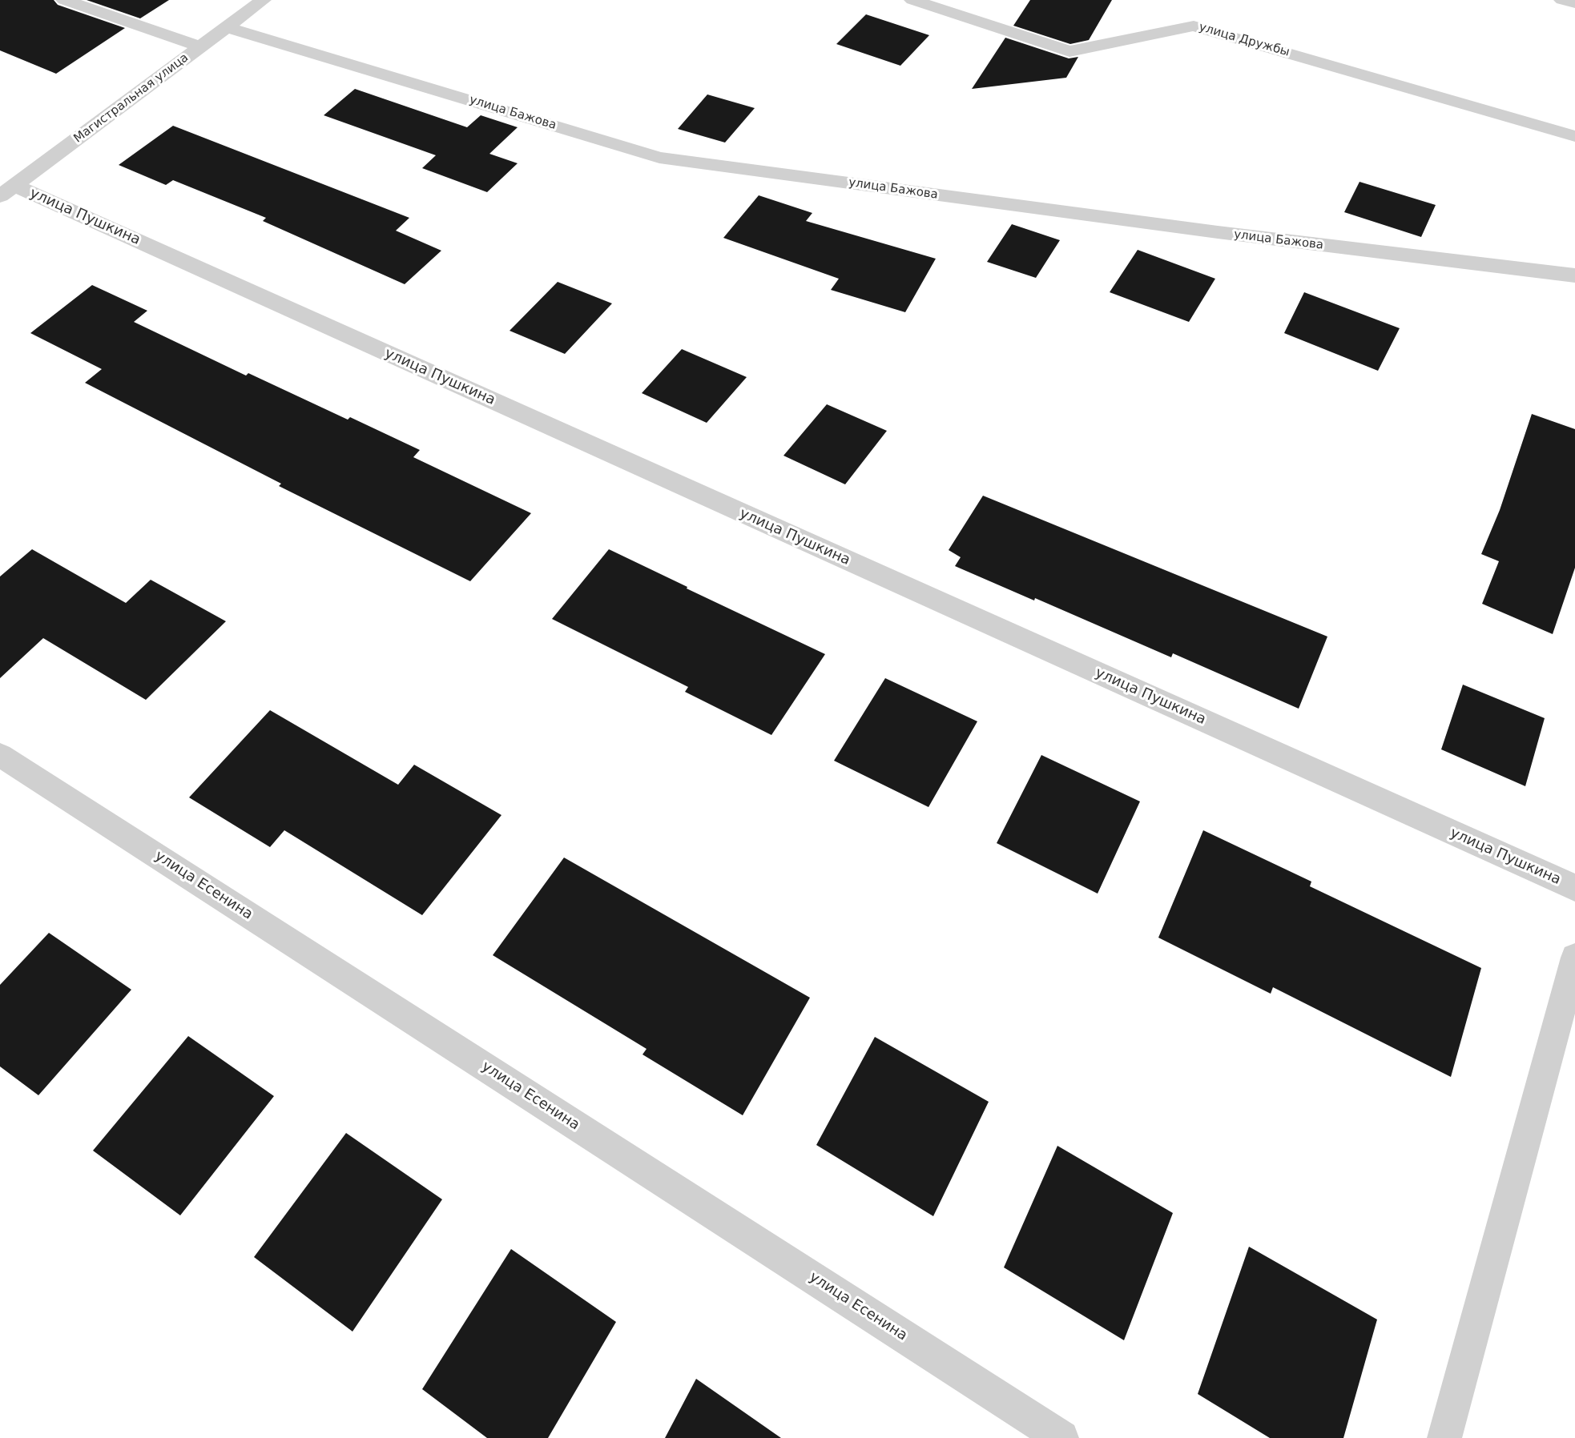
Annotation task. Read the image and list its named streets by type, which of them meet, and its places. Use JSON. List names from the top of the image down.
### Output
{
  "streets": {
    "street": [
      "улица Дружбы",
      "Магистральная улица",
      "улица Бажова",
      "улица Пушкина",
      "улица Есенина"
    ]
  },
  "crossings": [
    ["Магистральная улица", "улица Бажова"],
    ["Магистральная улица", "улица Пушкина"]
  ]
}
